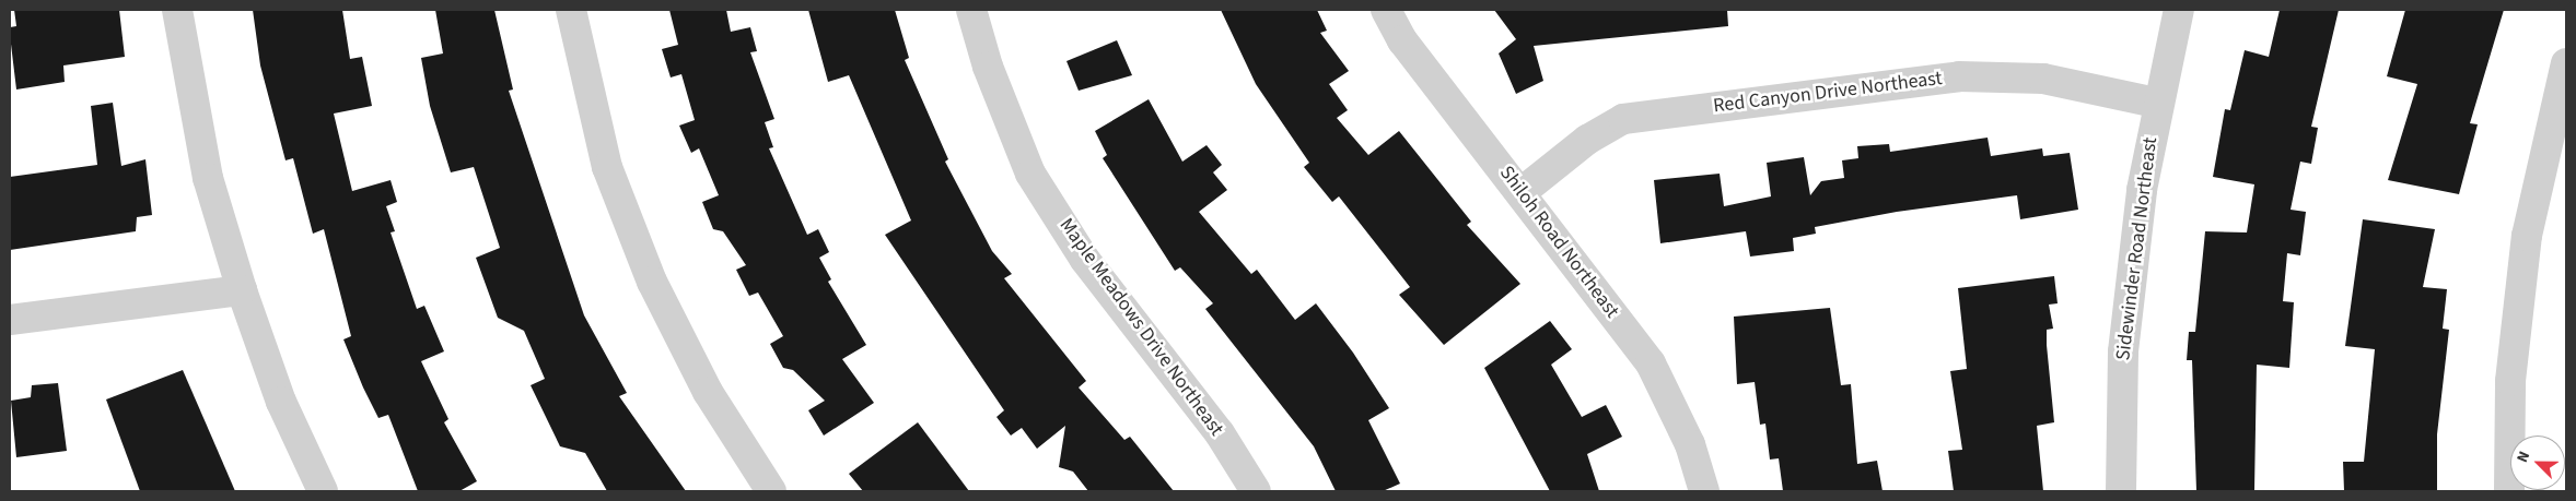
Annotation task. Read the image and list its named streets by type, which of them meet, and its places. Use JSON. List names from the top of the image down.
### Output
{
  "streets": {
    "street": [
      "Red Canyon Drive Northeast",
      "Shiloh Road Northeast",
      "Sidewinder Road Northeast",
      "Maple Meadows Drive Northeast"
    ]
  },
  "crossings": [
    ["Red Canyon Drive Northeast", "Shiloh Road Northeast"],
    ["Red Canyon Drive Northeast", "Sidewinder Road Northeast"]
  ],
  "north": "top left"
}
